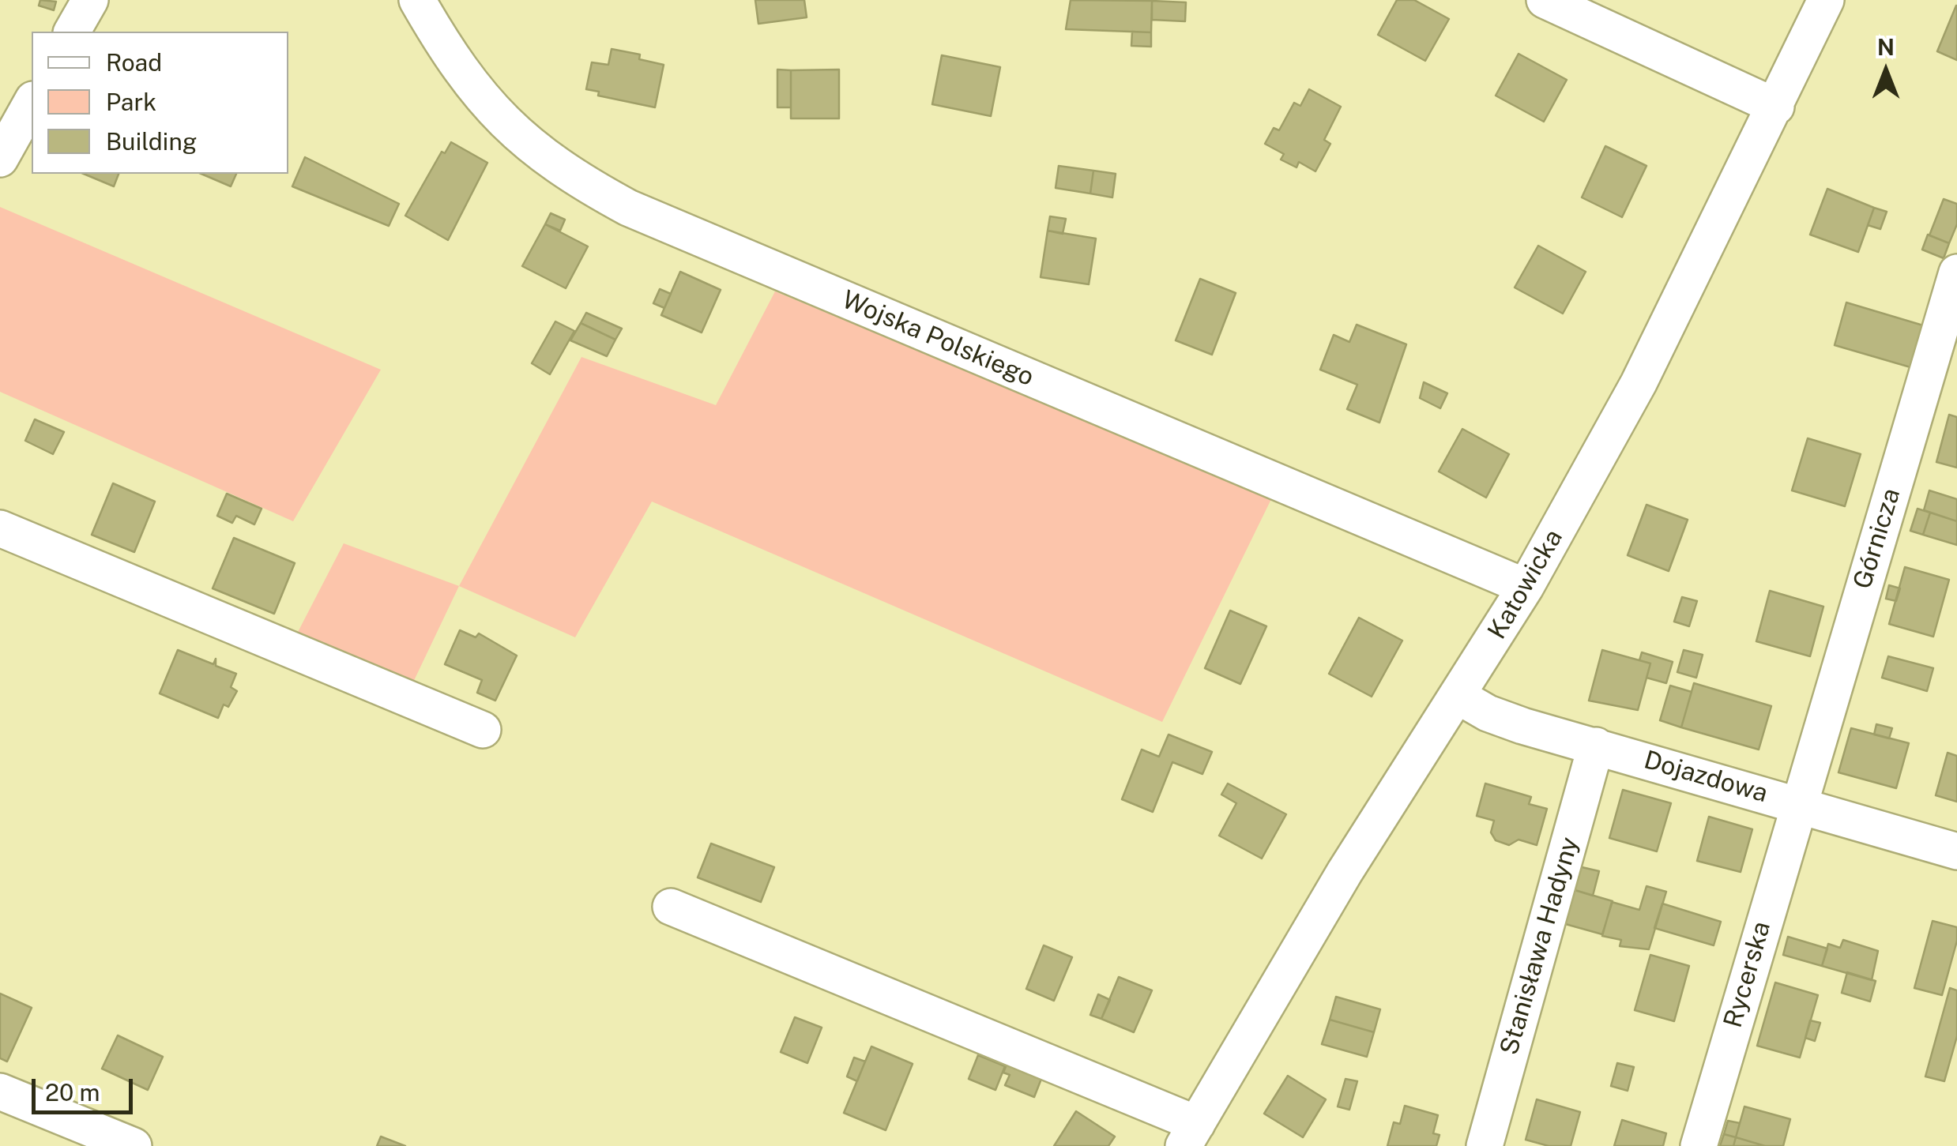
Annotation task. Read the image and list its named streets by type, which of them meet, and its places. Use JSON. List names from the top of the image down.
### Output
{
  "streets": {
    "street": [
      "Wojska Polskiego",
      "Górnicza",
      "Katowicka",
      "Dojazdowa",
      "Stanisława Hadyny",
      "Rycerska"
    ]
  },
  "crossings": [
    ["Wojska Polskiego", "Katowicka"],
    ["Górnicza", "Dojazdowa"],
    ["Górnicza", "Rycerska"],
    ["Katowicka", "Dojazdowa"],
    ["Dojazdowa", "Stanisława Hadyny"],
    ["Dojazdowa", "Rycerska"]
  ],
  "legend": ["Road", "Park", "Building"],
  "scale_bar": "20 m",
  "north": "top"
}
